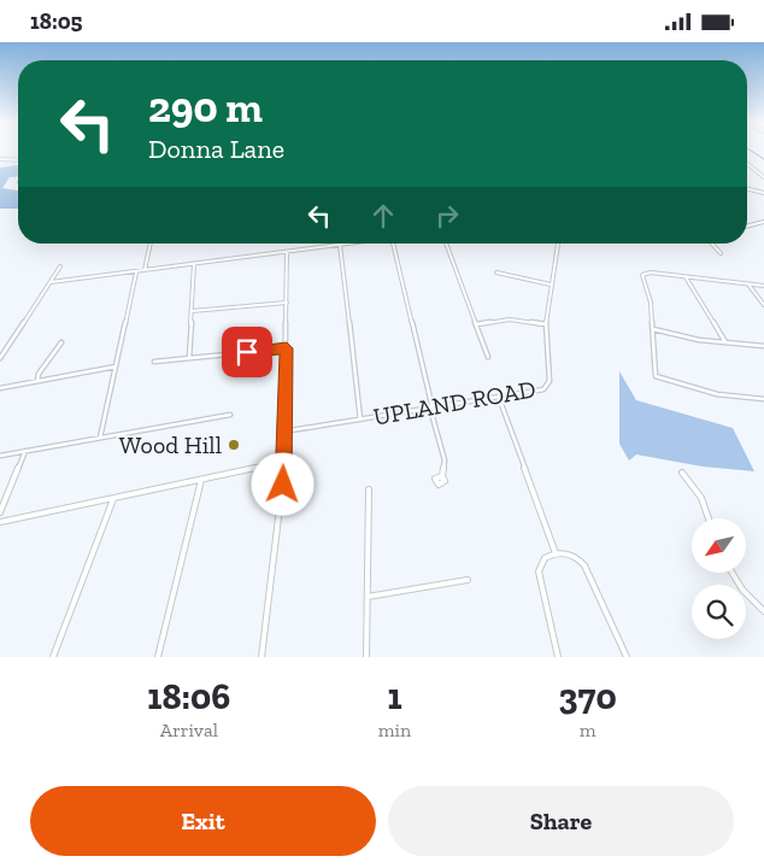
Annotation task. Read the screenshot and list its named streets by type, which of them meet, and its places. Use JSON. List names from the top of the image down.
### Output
{
  "streets": {
    "street": ["UPLAND ROAD"]
  },
  "places": ["Wood Hill"],
  "north": "bottom left",
  "page": {
    "status": "18:05",
    "turn": ["290 m", "Donna Lane"],
    "eta": [
      "18:06",
      "Arrival",
      "1",
      "min",
      "370",
      "m"
    ],
    "buttons": ["Exit", "Share"]
  }
}
